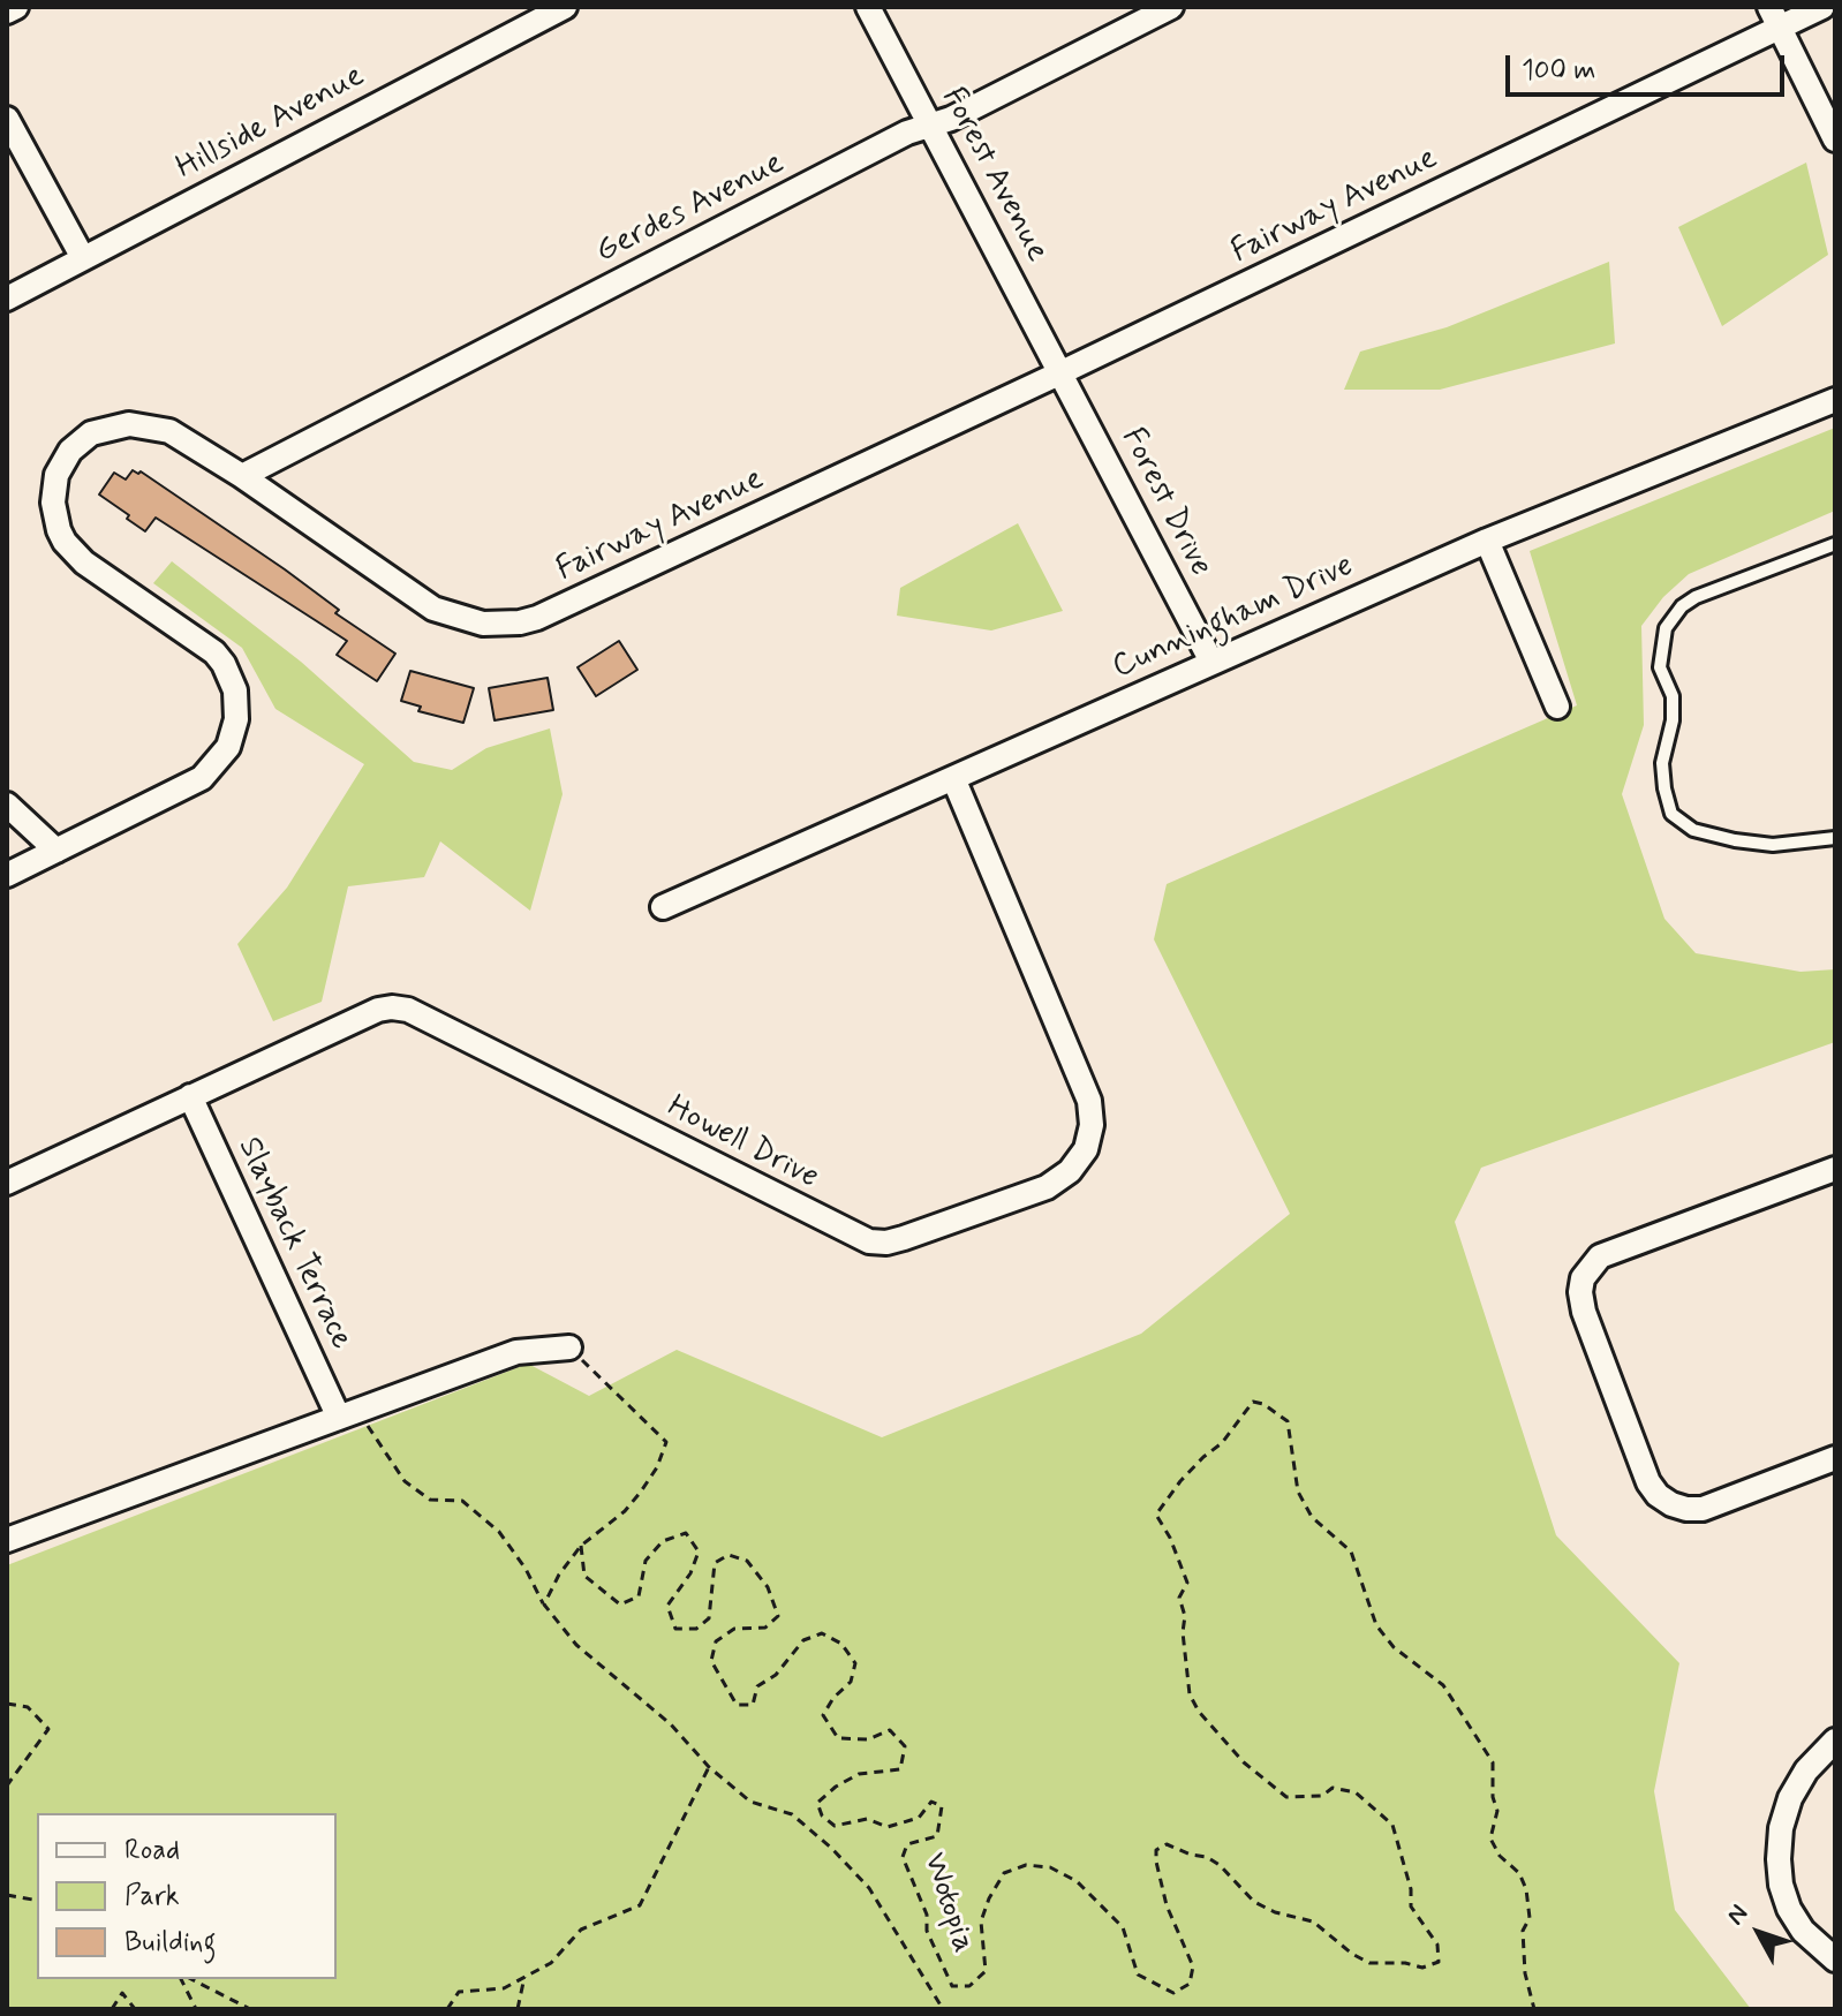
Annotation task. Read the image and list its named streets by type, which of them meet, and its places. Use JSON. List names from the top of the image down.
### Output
{
  "streets": {
    "street": [
      "Hillside Avenue",
      "Forest Avenue",
      "Fairway Avenue",
      "Gerdes Avenue",
      "Forest Drive",
      "Cunningham Drive",
      "Howell Drive",
      "Slayback Terrace"
    ],
    "path": ["Wotopia"]
  },
  "crossings": [
    ["Forest Avenue", "Fairway Avenue"],
    ["Forest Avenue", "Gerdes Avenue"],
    ["Forest Avenue", "Forest Drive"],
    ["Fairway Avenue", "Gerdes Avenue"],
    ["Fairway Avenue", "Forest Drive"],
    ["Forest Drive", "Cunningham Drive"],
    ["Cunningham Drive", "Howell Drive"],
    ["Howell Drive", "Slayback Terrace"],
    ["Slayback Terrace", "Wotopia"]
  ],
  "legend": ["Road", "Park", "Building"],
  "scale_bar": "100 m",
  "north": "top left"
}
